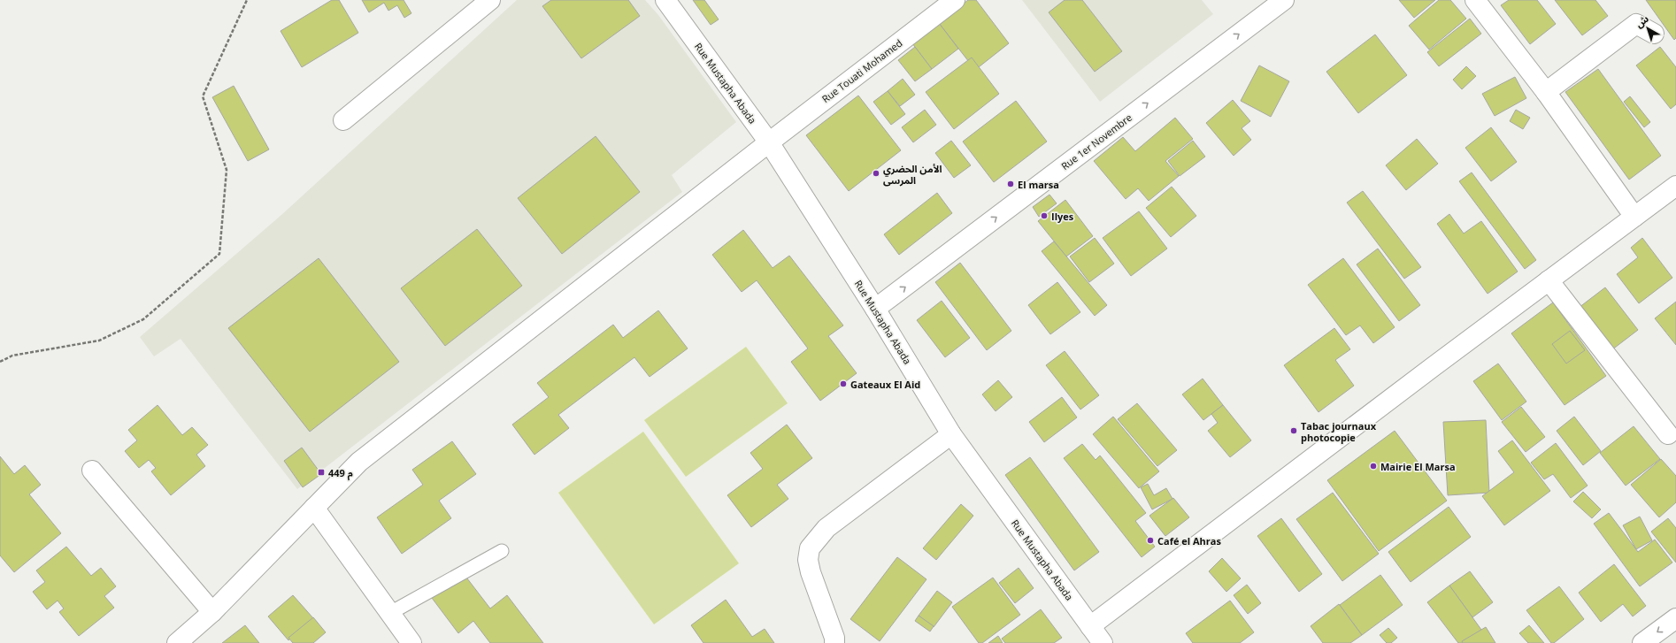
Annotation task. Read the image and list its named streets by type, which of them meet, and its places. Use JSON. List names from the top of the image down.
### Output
{
  "streets": {
    "street": ["Rue Touati Mohamed", "Rue Mustapha Abada", "Rue 1er Novembre"]
  },
  "crossings": [
    ["Rue Touati Mohamed", "Rue Mustapha Abada"],
    ["Rue Mustapha Abada", "Rue 1er Novembre"]
  ],
  "one_way": ["Rue 1er Novembre"],
  "places": {
    "other": [
      "الأمن الحضري المرسى",
      "El marsa",
      "Ilyes",
      "Gateaux El Aid",
      "Tabac journaux photocopie",
      "Mairie El Marsa",
      "Café el Ahras"
    ],
    "transit": ["م 449"]
  },
  "north": "top left"
}
